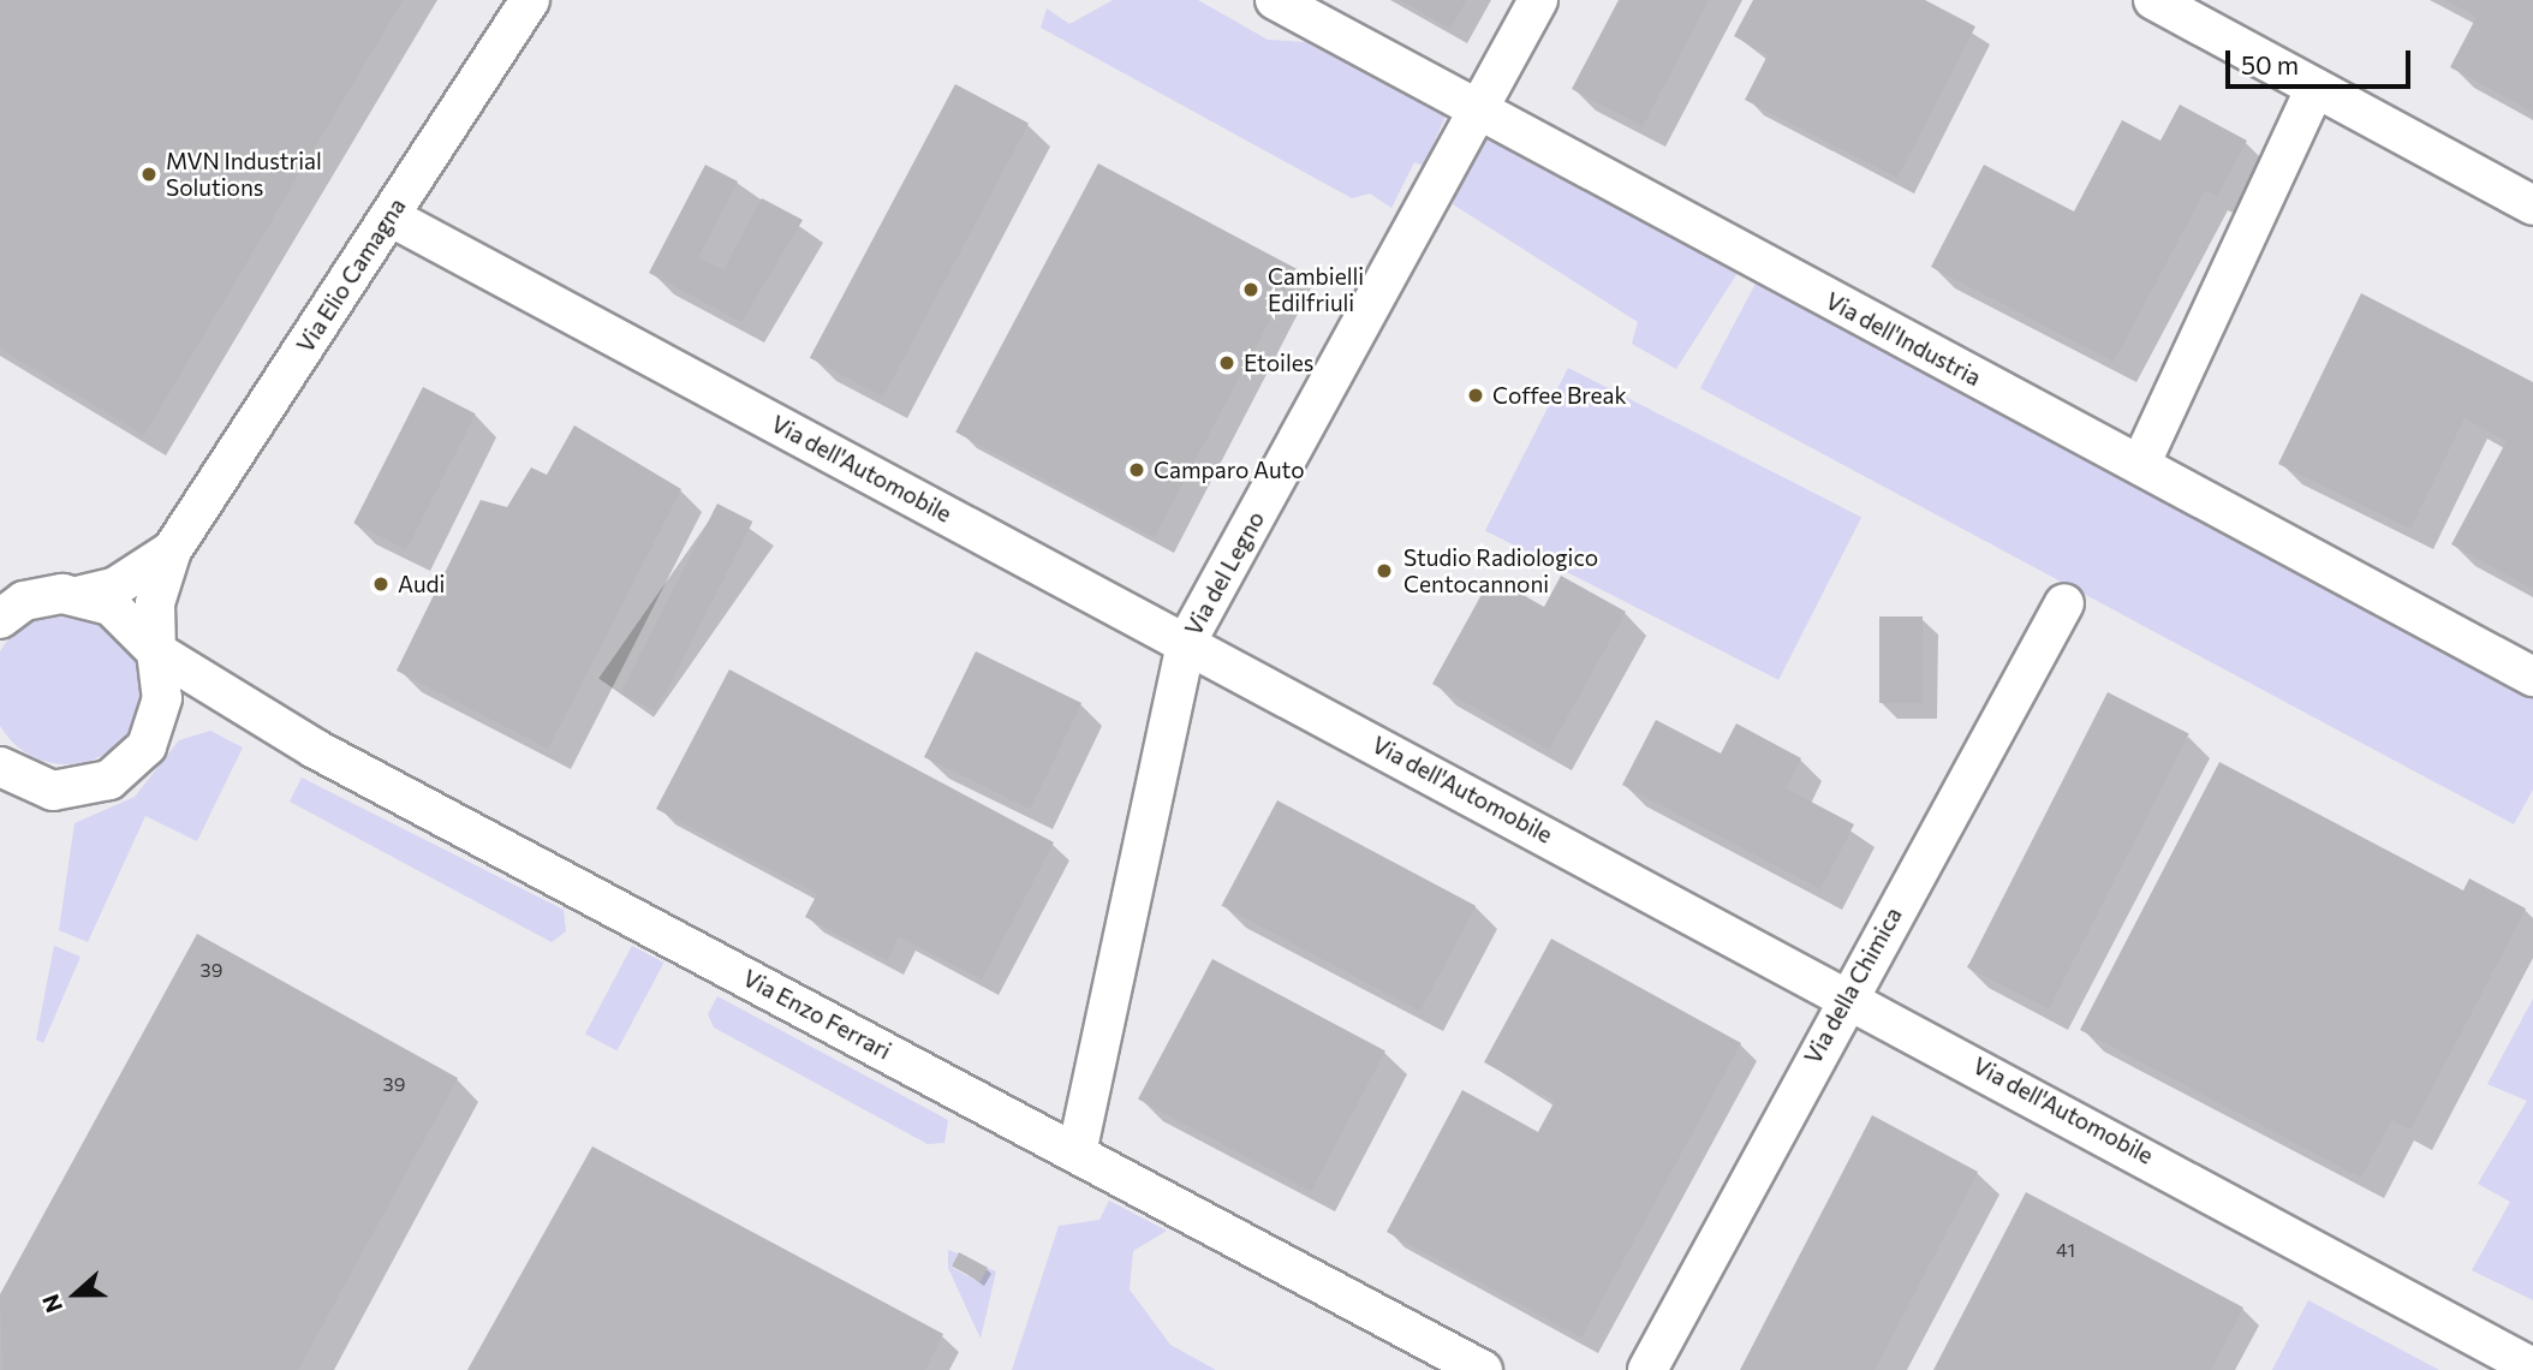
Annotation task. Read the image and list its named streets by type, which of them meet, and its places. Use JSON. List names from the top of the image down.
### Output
{
  "streets": {
    "street": [
      "Via Elio Camagna",
      "Via dell'Industria",
      "Via dell'Automobile",
      "Via del Legno",
      "Via della Chimica",
      "Via Enzo Ferrari"
    ]
  },
  "crossings": [
    ["Via Elio Camagna", "Via dell'Automobile"],
    ["Via Elio Camagna", "Via Enzo Ferrari"],
    ["Via dell'Industria", "Via del Legno"],
    ["Via dell'Automobile", "Via del Legno"],
    ["Via dell'Automobile", "Via della Chimica"],
    ["Via del Legno", "Via Enzo Ferrari"]
  ],
  "places": [
    "MVN Industrial Solutions",
    "Cambielli Edilfriuli",
    "Etoiles",
    "Coffee Break",
    "Camparo Auto",
    "Studio Radiologico Centocannoni",
    "Audi"
  ],
  "house_numbers": ["39", "39", "41"],
  "scale_bar": "50 m",
  "north": "left"
}
